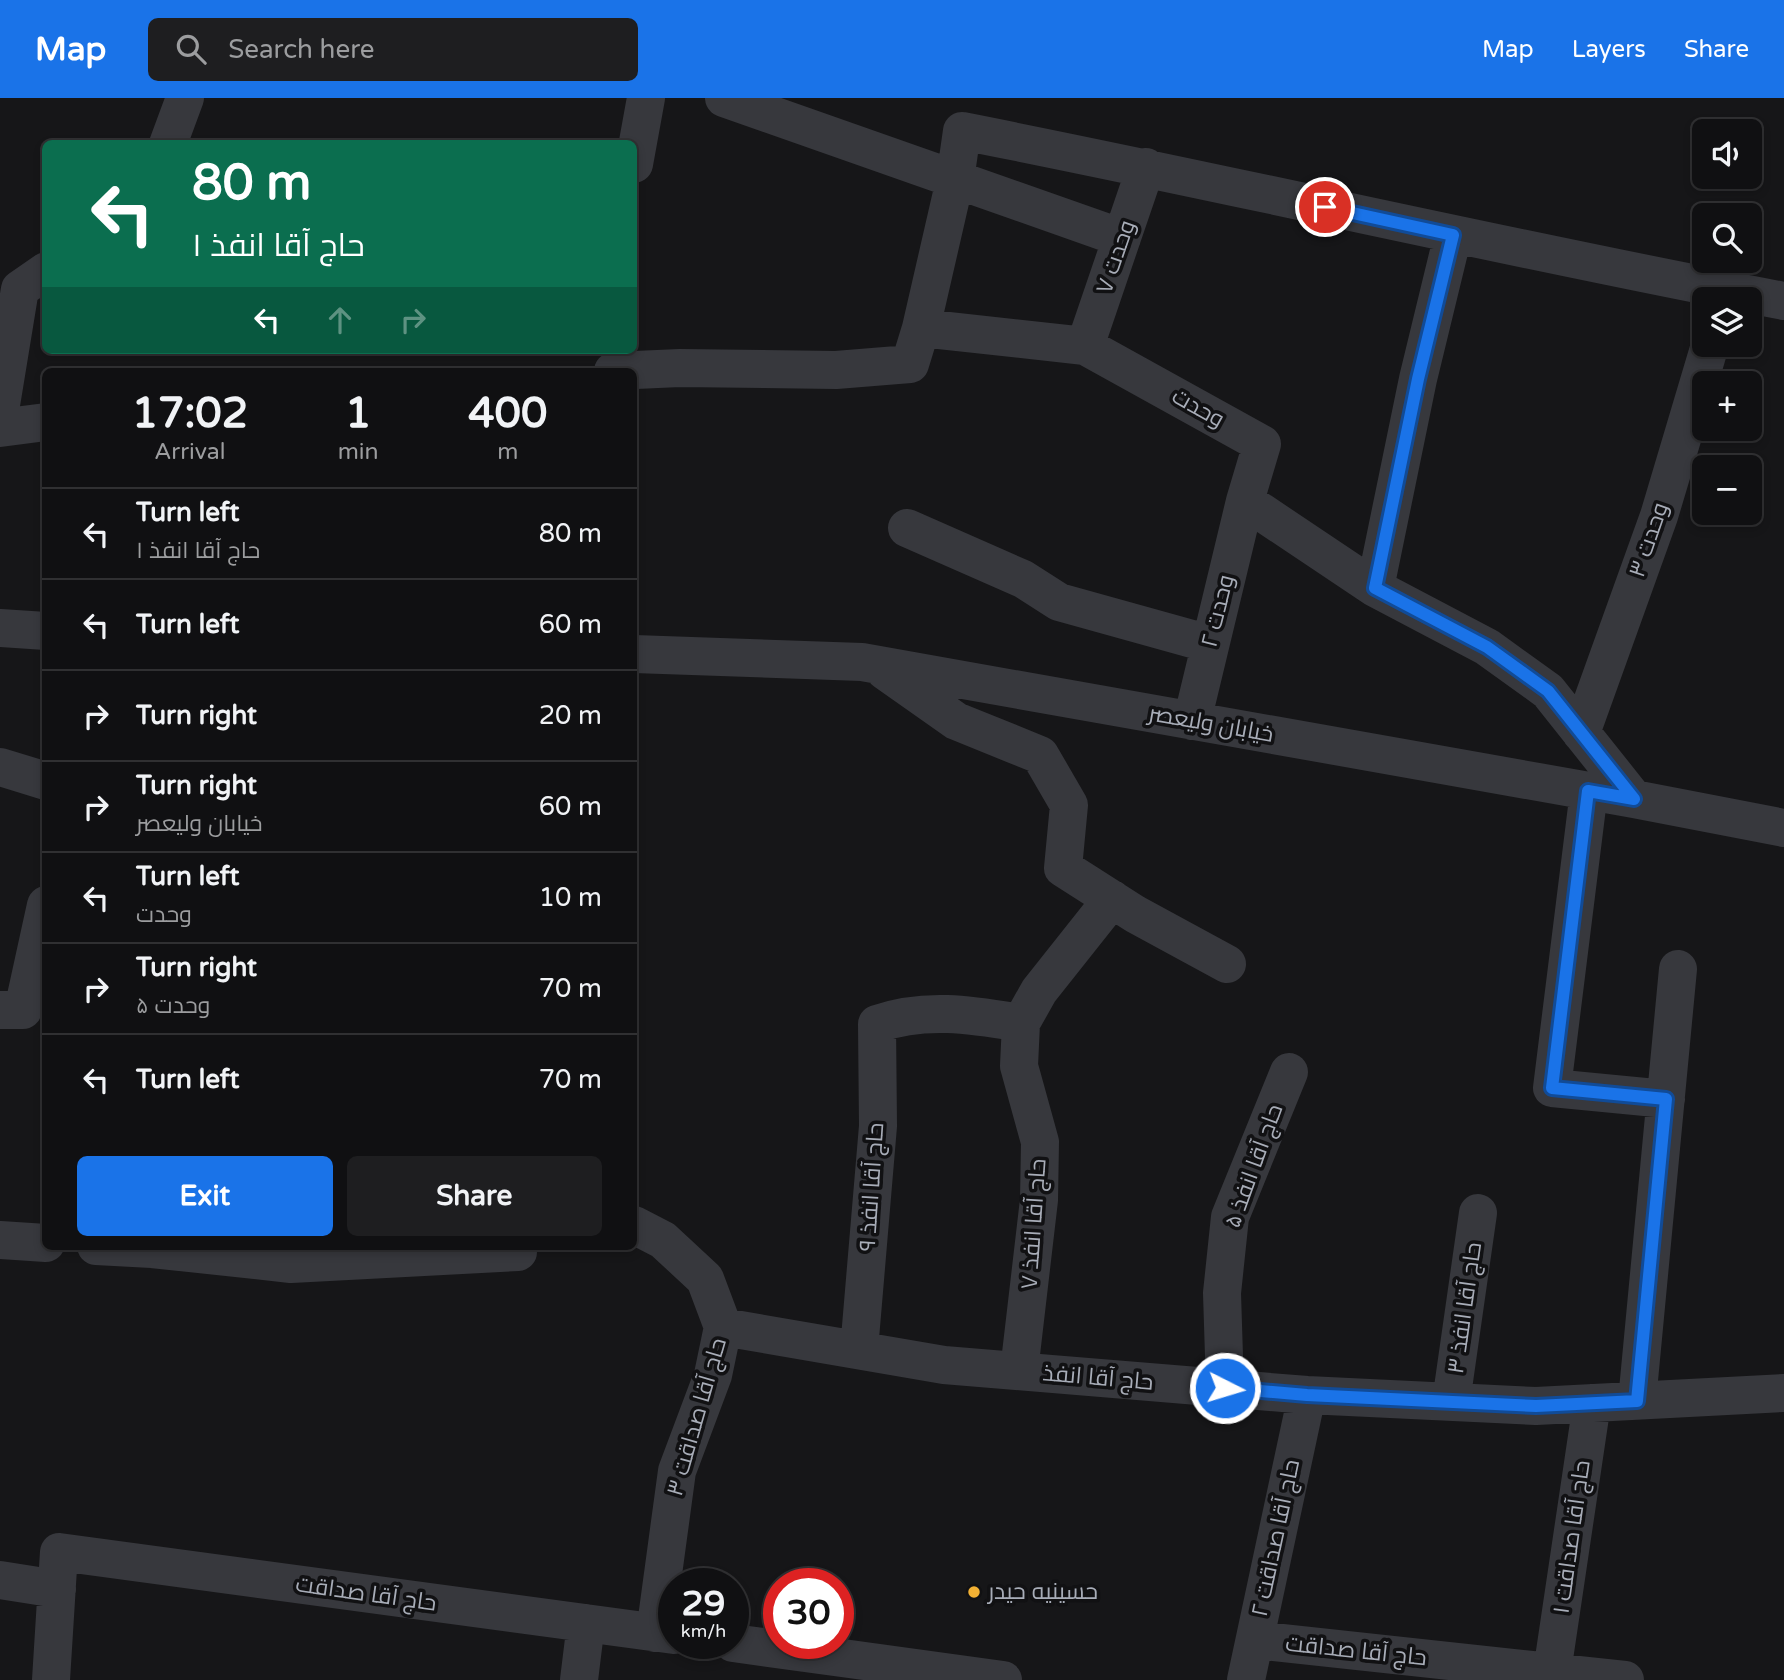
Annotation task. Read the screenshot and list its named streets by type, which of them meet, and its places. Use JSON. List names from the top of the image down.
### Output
{
  "streets": {
    "street": [
      "وحدت ۷",
      "وحدت",
      "وحدت ۳",
      "وحدت ۲",
      "خیابان ولیعصر",
      "حاج آقا انفذ ۵",
      "حاج آقا انفذ ۹",
      "حاج آقا انفذ ۷",
      "حاج آقا انفذ ۳",
      "حاج آقا انفذ",
      "حاج آقا صداقت ۳",
      "حاج آقا صداقت ۱",
      "حاج آقا صداقت ۲",
      "حاج آقا صداقت"
    ]
  },
  "crossings": [
    ["وحدت ۷", "وحدت"],
    ["وحدت", "وحدت ۲"],
    ["وحدت ۲", "خیابان ولیعصر"],
    ["حاج آقا انفذ ۵", "حاج آقا انفذ"],
    ["حاج آقا انفذ ۹", "حاج آقا انفذ ۷"],
    ["حاج آقا انفذ ۹", "حاج آقا انفذ"],
    ["حاج آقا انفذ ۷", "حاج آقا انفذ"],
    ["حاج آقا انفذ ۳", "حاج آقا انفذ"],
    ["حاج آقا انفذ", "حاج آقا صداقت ۳"],
    ["حاج آقا انفذ", "حاج آقا صداقت ۱"],
    ["حاج آقا انفذ", "حاج آقا صداقت ۲"],
    ["حاج آقا صداقت ۱", "حاج آقا صداقت"],
    ["حاج آقا صداقت ۲", "حاج آقا صداقت"]
  ],
  "places": ["حسینیه حیدر"],
  "page": {
    "header": "Map",
    "search": "Search here",
    "nav": ["Map", "Layers", "Share"],
    "map_buttons": ["+", "−"],
    "turn": ["80 m", "حاج آقا انفذ ۱"],
    "eta": [
      "17:02",
      "Arrival",
      "1",
      "min",
      "400",
      "m"
    ],
    "list": [
      {
        "name": "Turn left",
        "note": "حاج آقا انفذ ۱",
        "value": "80 m"
      },
      {
        "name": "Turn left",
        "value": "60 m"
      },
      {
        "name": "Turn right",
        "value": "20 m"
      },
      {
        "name": "Turn right",
        "note": "خیابان ولیعصر",
        "value": "60 m"
      },
      {
        "name": "Turn left",
        "note": "وحدت",
        "value": "10 m"
      },
      {
        "name": "Turn right",
        "note": "وحدت ۵",
        "value": "70 m"
      },
      {
        "name": "Turn left",
        "value": "70 m"
      }
    ],
    "buttons": ["Exit", "Share"],
    "speed": "29 km/h",
    "limit": "30"
  }
}
